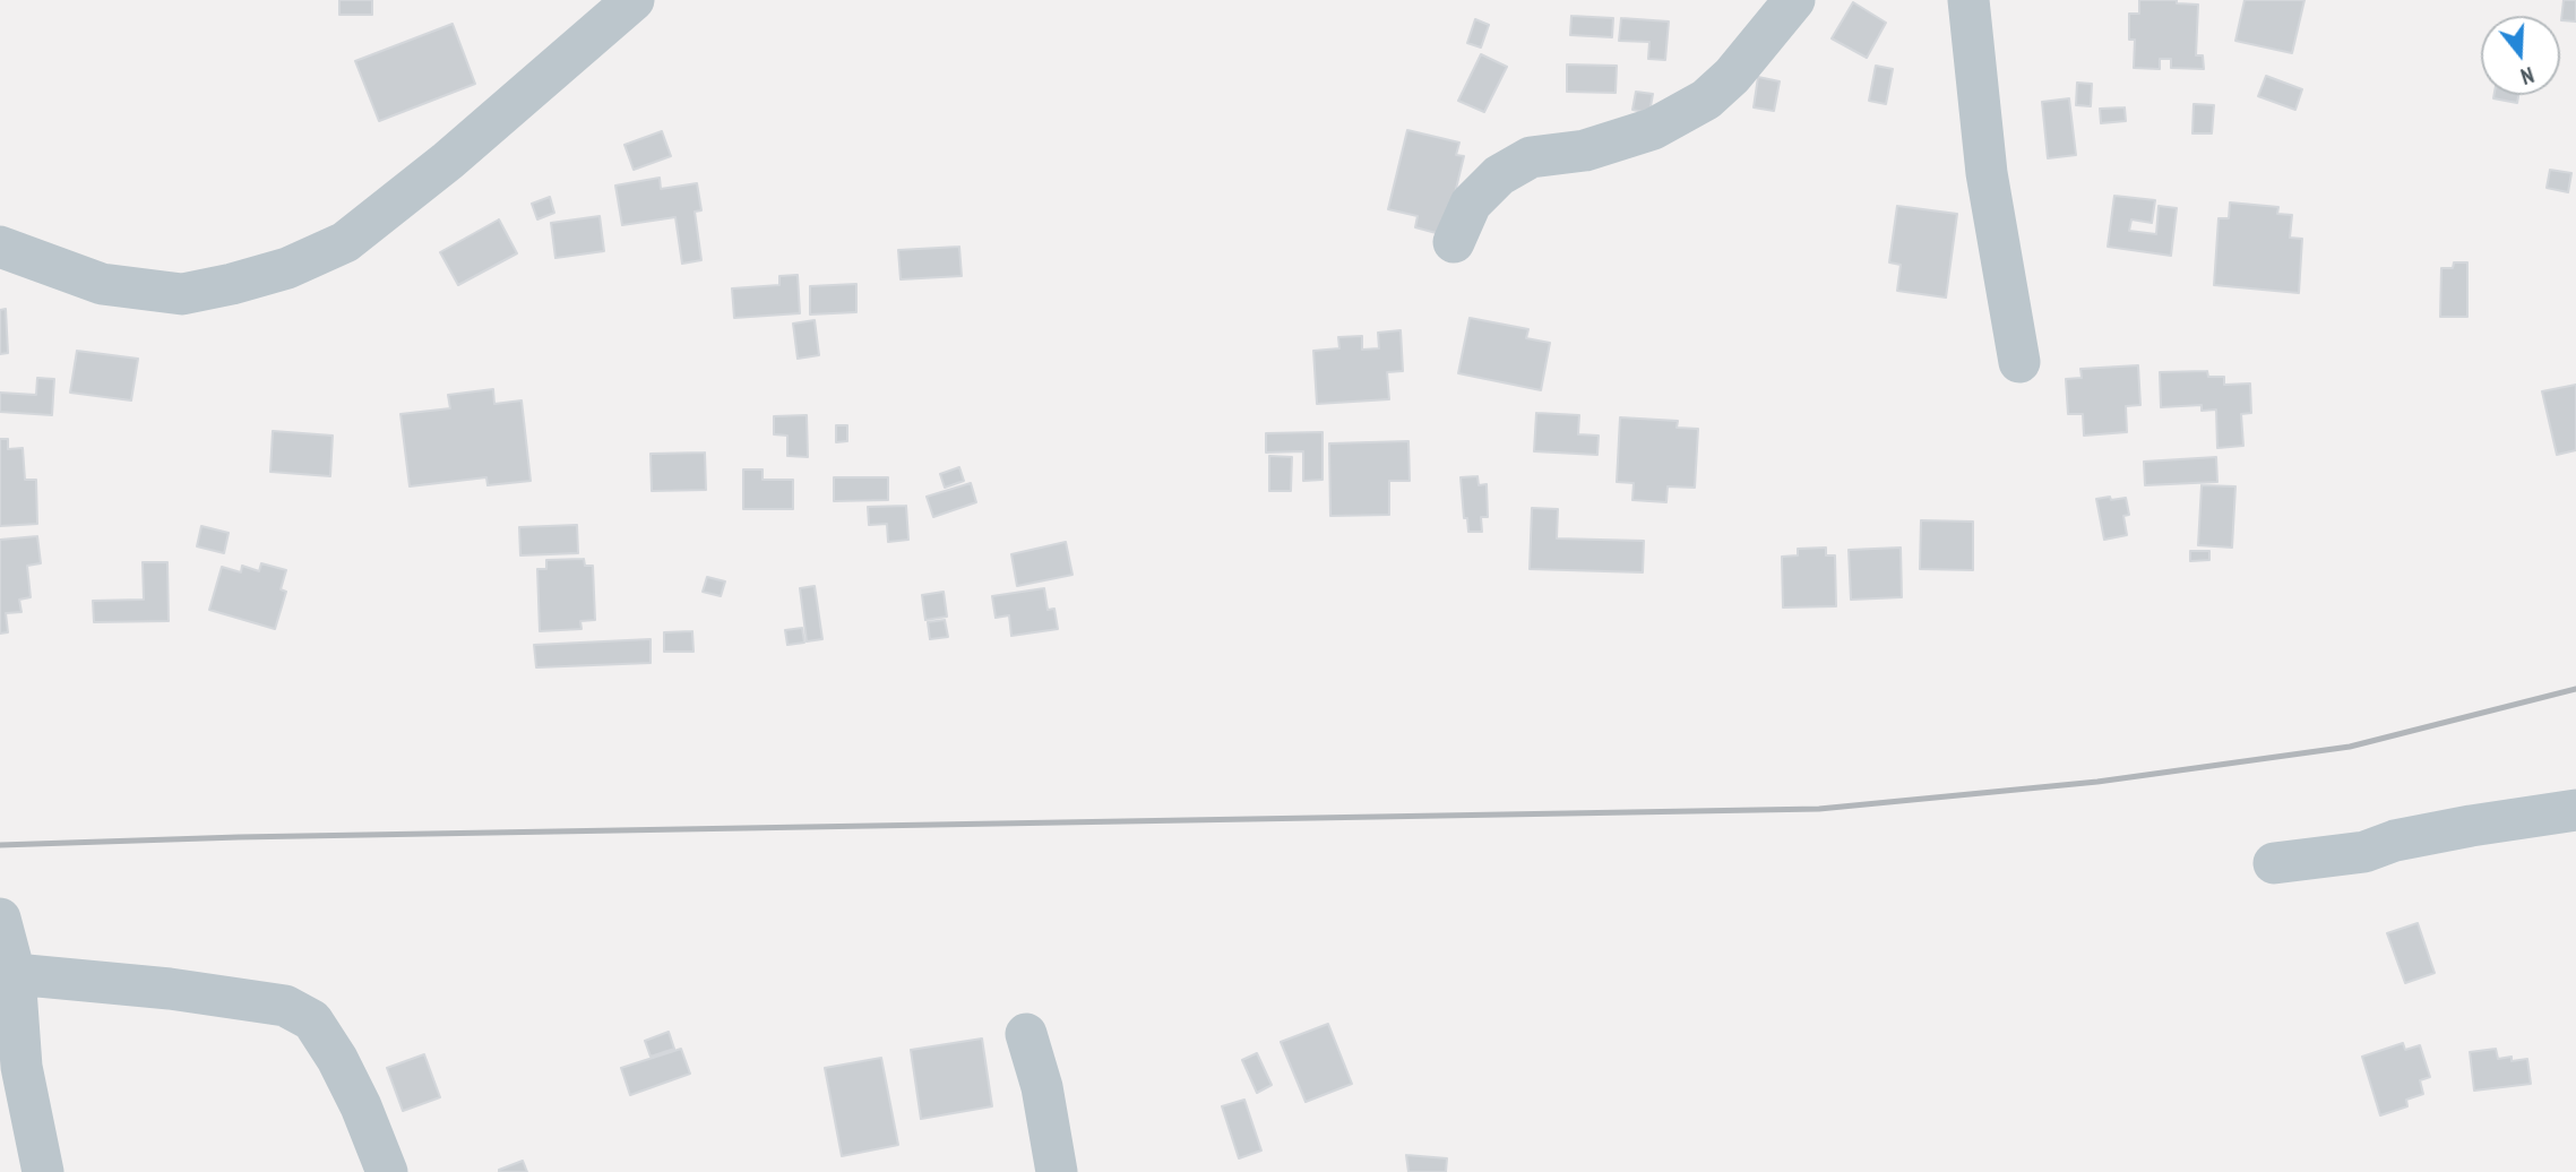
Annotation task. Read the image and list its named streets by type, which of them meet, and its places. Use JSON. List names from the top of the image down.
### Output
{
  "north": "bottom"
}
